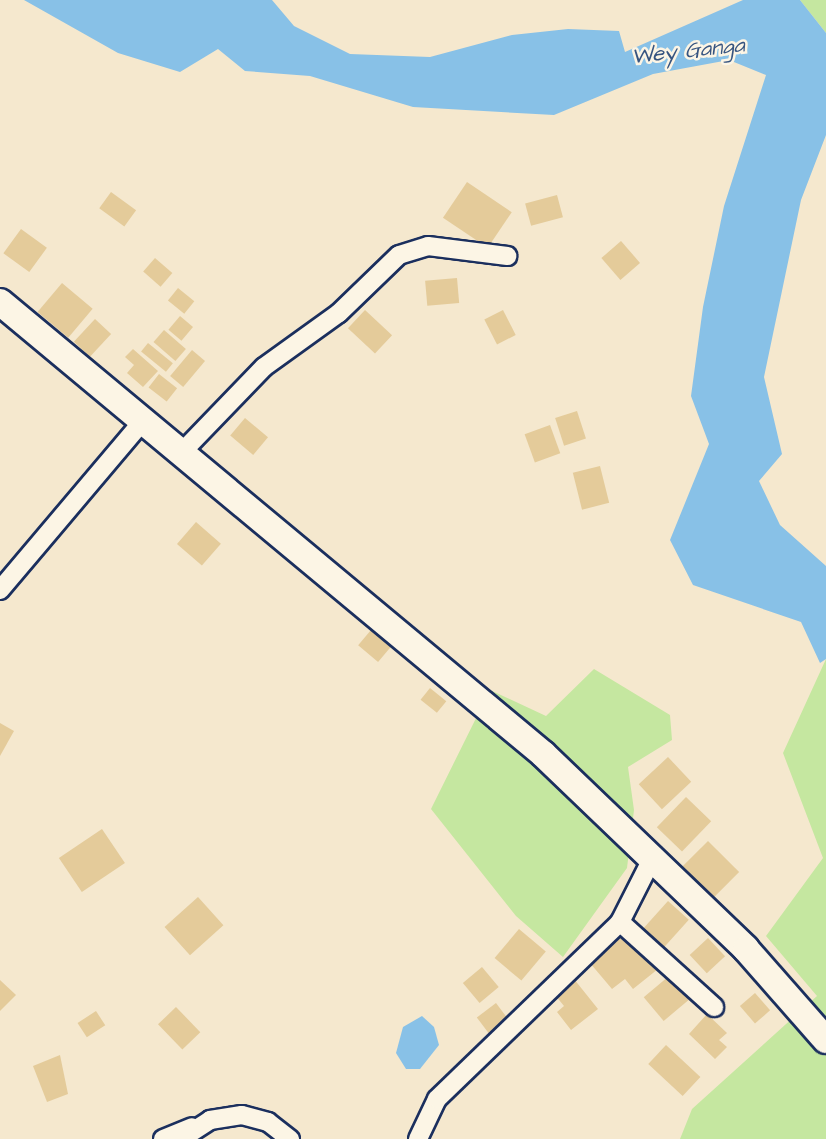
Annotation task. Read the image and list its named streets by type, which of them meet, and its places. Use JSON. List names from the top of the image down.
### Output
{
  "water": ["Wey Ganga"]
}
